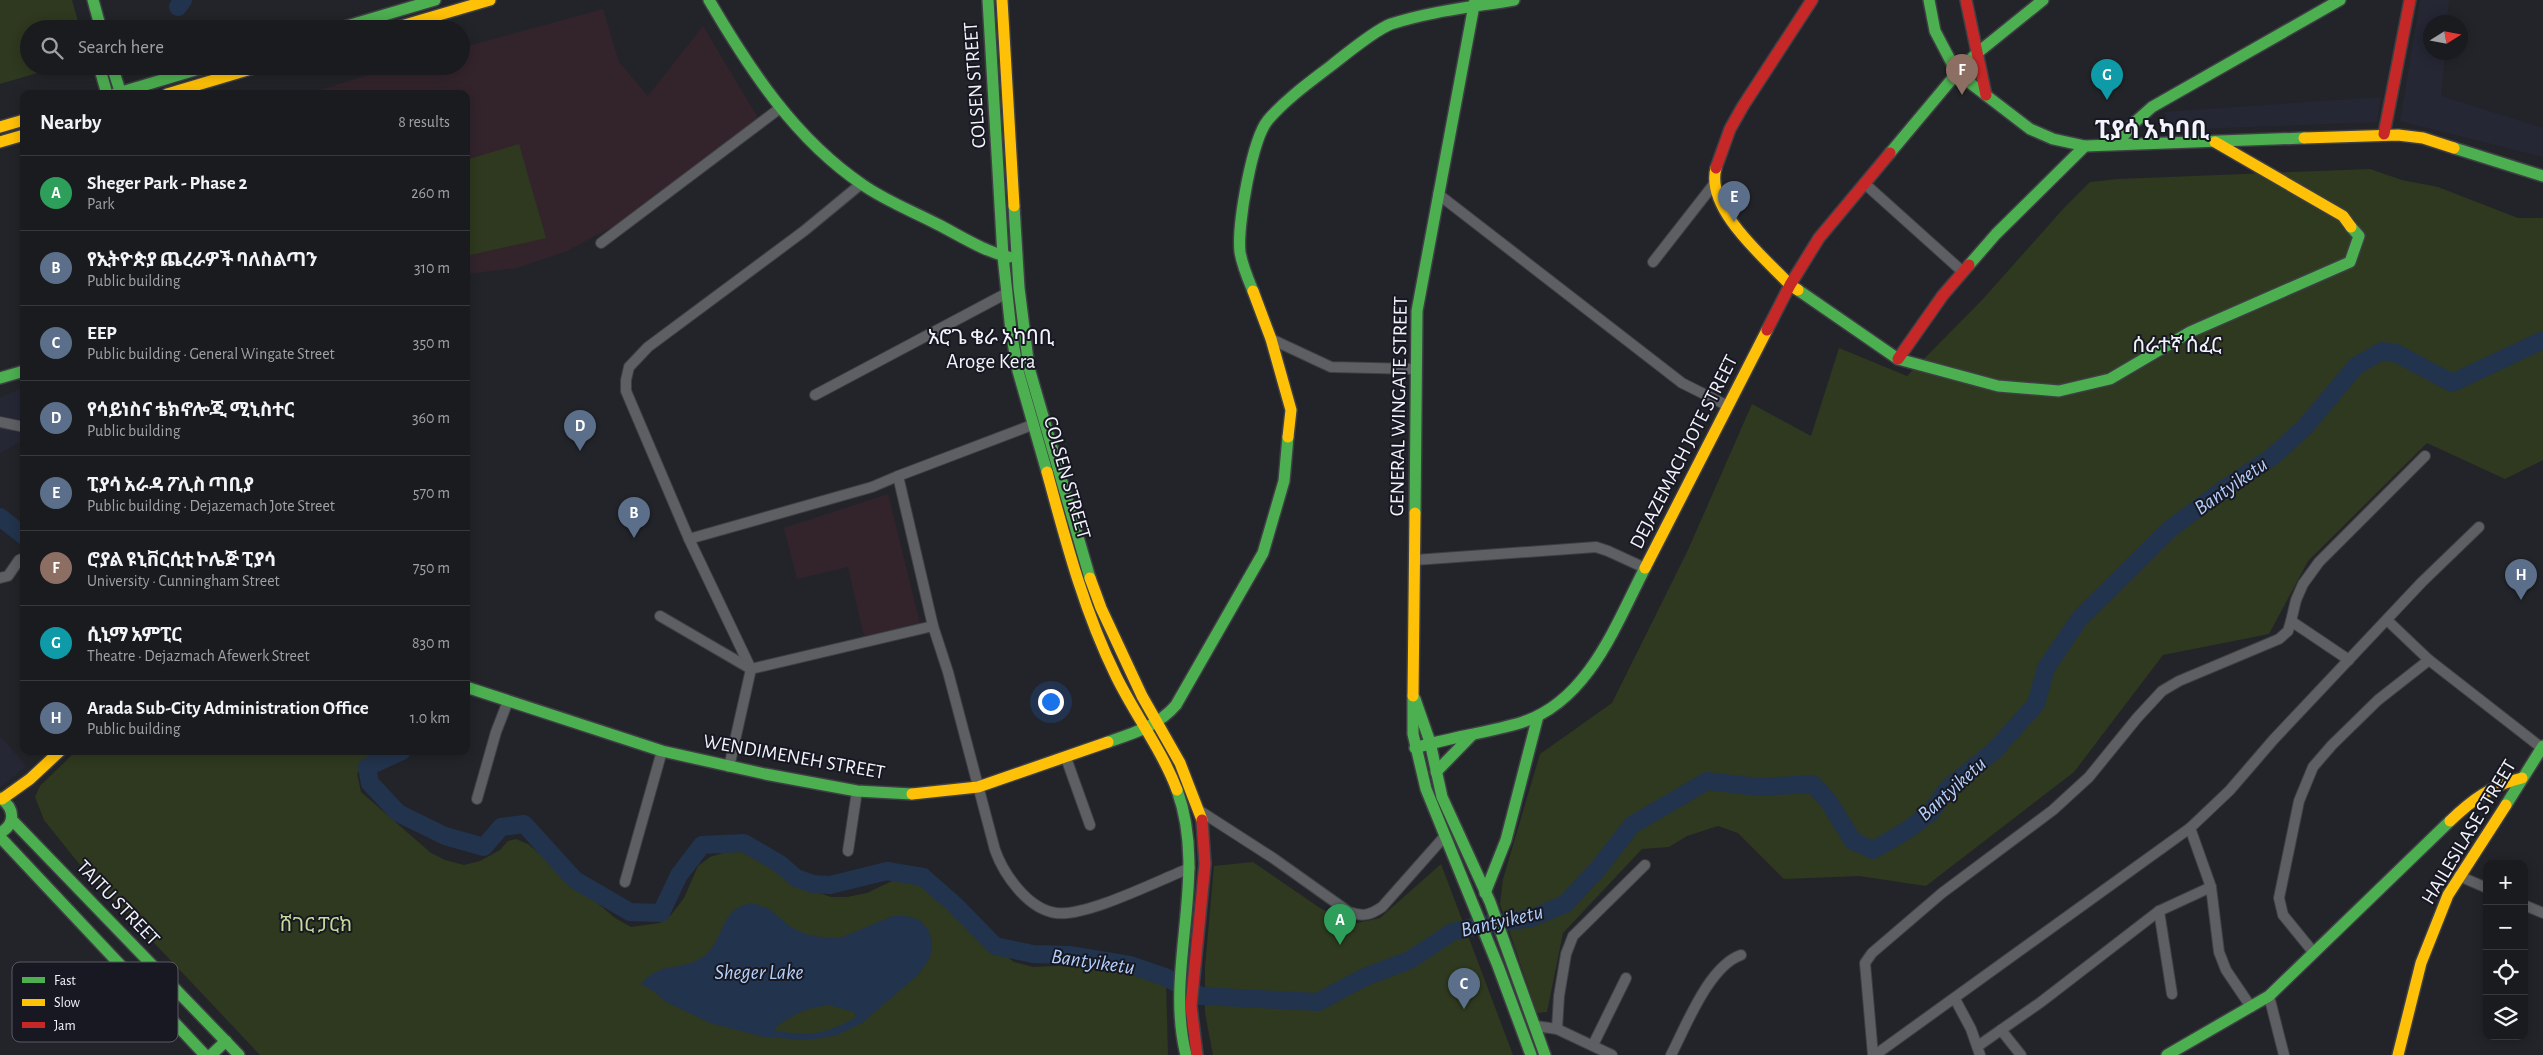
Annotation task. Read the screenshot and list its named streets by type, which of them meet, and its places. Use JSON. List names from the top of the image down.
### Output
{
  "streets": {
    "main road": [
      "COLSEN STREET",
      "GENERAL WINGATE STREET",
      "DEJAZEMACH JOTE STREET",
      "WENDIMENEH STREET",
      "HAILESILASE STREET",
      "TAITU STREET"
    ]
  },
  "crossings": [
    ["COLSEN STREET", "WENDIMENEH STREET"],
    ["GENERAL WINGATE STREET", "DEJAZEMACH JOTE STREET"]
  ],
  "districts": ["ፒያሳ አካባቢ", "አሮጌ ቄራ አካባቢ Aroge Kera", "ሰራተኛ ሰፈር"],
  "water": ["Bantyiketu", "Sheger Lake"],
  "parks": ["ሸገር ፓርክ"],
  "legend": ["Fast", "Slow", "Jam"],
  "north": "right",
  "page": {
    "search": "Search here",
    "pins": [
      "F",
      "G",
      "E",
      "D",
      "B",
      "H",
      "A",
      "C"
    ],
    "heading": ["Nearby", "8 results"],
    "list": [
      {
        "mark": "A",
        "name": "Sheger Park - Phase 2",
        "note": "Park",
        "value": "260 m"
      },
      {
        "mark": "B",
        "name": "የኢትዮጵያ ጨረራዎች ባለስልጣን",
        "note": "Public building",
        "value": "310 m"
      },
      {
        "mark": "C",
        "name": "EEP",
        "note": "Public building · General Wingate Street",
        "value": "350 m"
      },
      {
        "mark": "D",
        "name": "የሳይነስና ቴክኖሎጂ ሚኒስተር",
        "note": "Public building",
        "value": "360 m"
      },
      {
        "mark": "E",
        "name": "ፒያሳ አራዳ ፖሊስ ጣቢያ",
        "note": "Public building · Dejazemach Jote Street",
        "value": "570 m"
      },
      {
        "mark": "F",
        "name": "ሮያል ዩኒቨርሲቲ ኮሌጅ ፒያሳ",
        "note": "University · Cunningham Street",
        "value": "750 m"
      },
      {
        "mark": "G",
        "name": "ሲኒማ አምፒር",
        "note": "Theatre · Dejazmach Afewerk Street",
        "value": "830 m"
      },
      {
        "mark": "H",
        "name": "Arada Sub-City Administration Office",
        "note": "Public building",
        "value": "1.0 km"
      }
    ],
    "map_buttons": ["+", "−"]
  }
}
